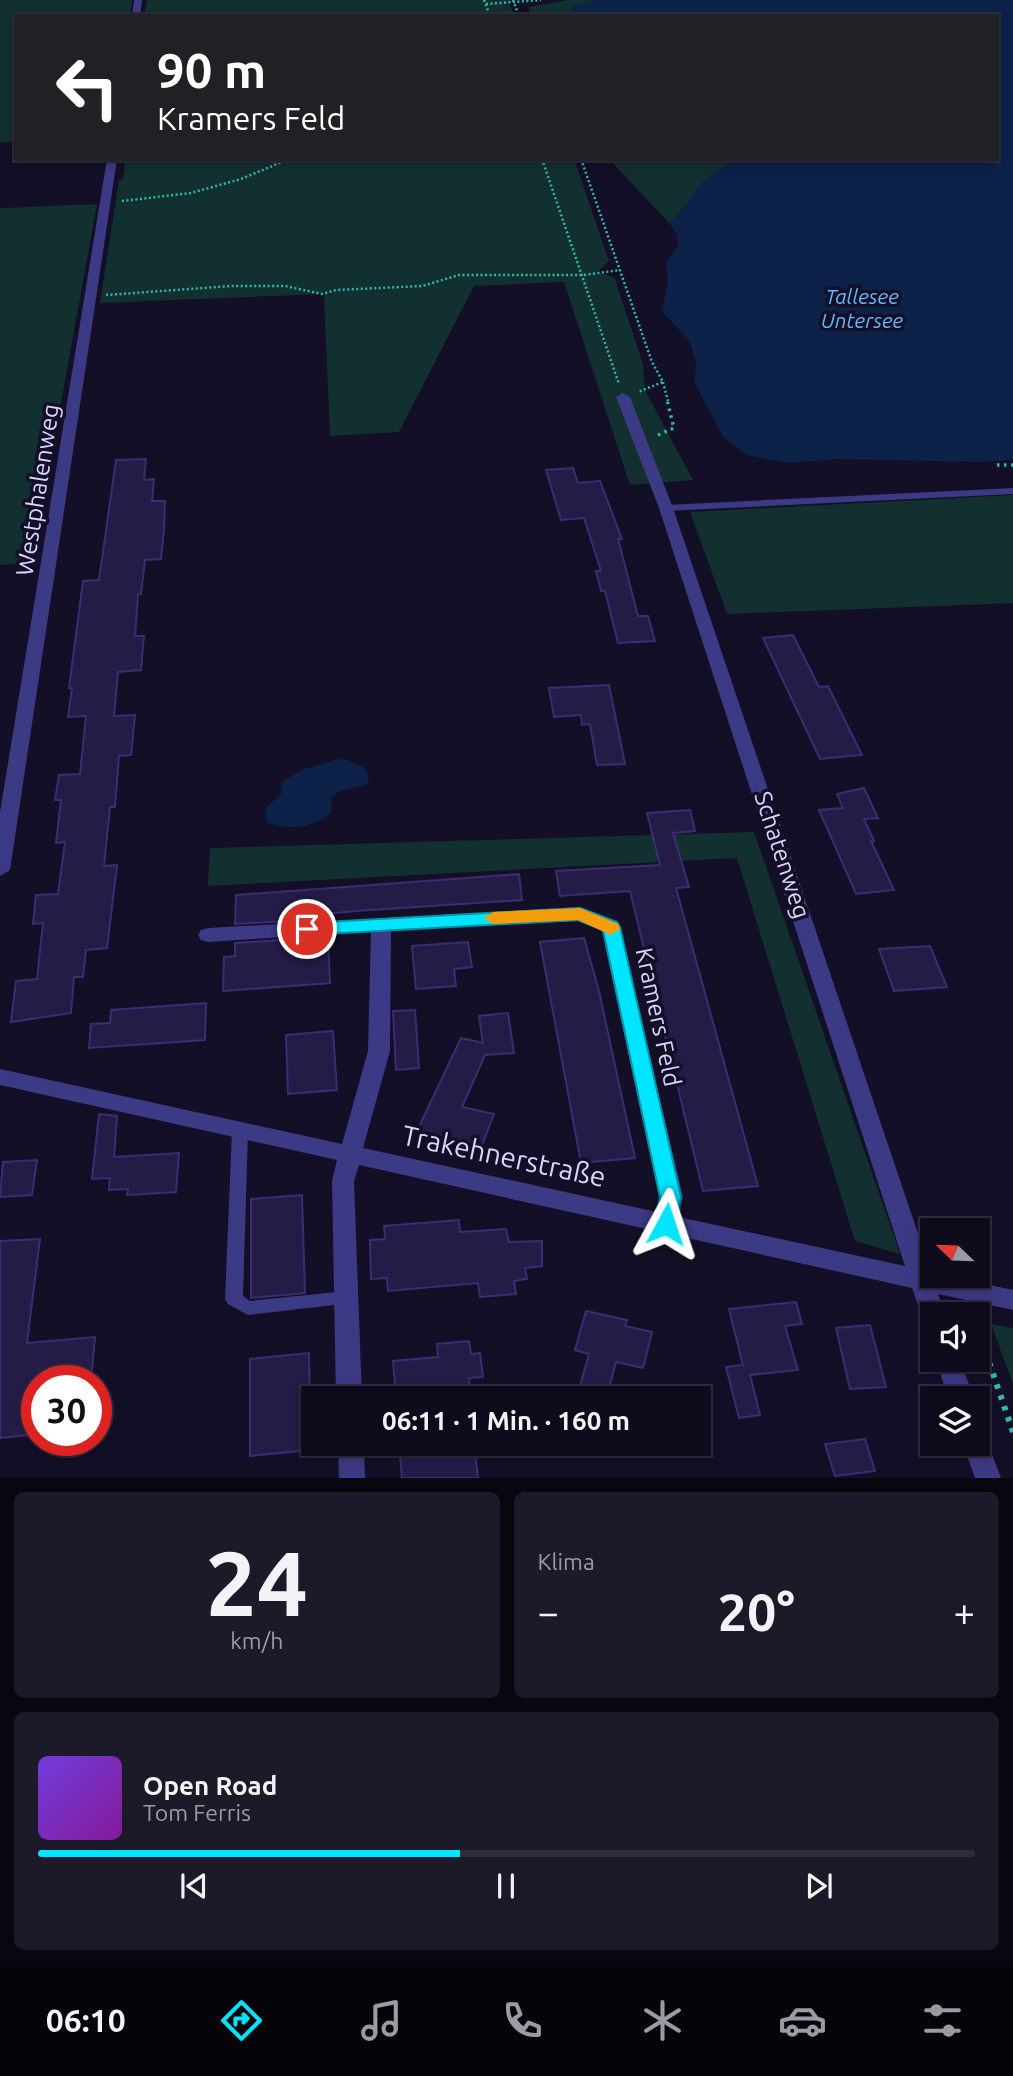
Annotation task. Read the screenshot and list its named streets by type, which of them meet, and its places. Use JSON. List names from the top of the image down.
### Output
{
  "streets": {
    "street": [
      "Westphalenweg",
      "Schatenweg",
      "Kramers Feld",
      "Trakehnerstraße"
    ]
  },
  "crossings": [
    ["Schatenweg", "Trakehnerstraße"],
    ["Kramers Feld", "Trakehnerstraße"]
  ],
  "water": ["Tallesee Untersee"],
  "north": "top left",
  "page": {
    "turn": ["90 m", "Kramers Feld"],
    "limit": "30",
    "trip": "06:11 · 1 Min. · 160 m",
    "tile": [
      ["24", "km/h"],
      "Klima"
    ],
    "heat": ["−", "20°", "+"],
    "song": ["Open Road", "Tom Ferris"],
    "tabs": "06:10"
  }
}
